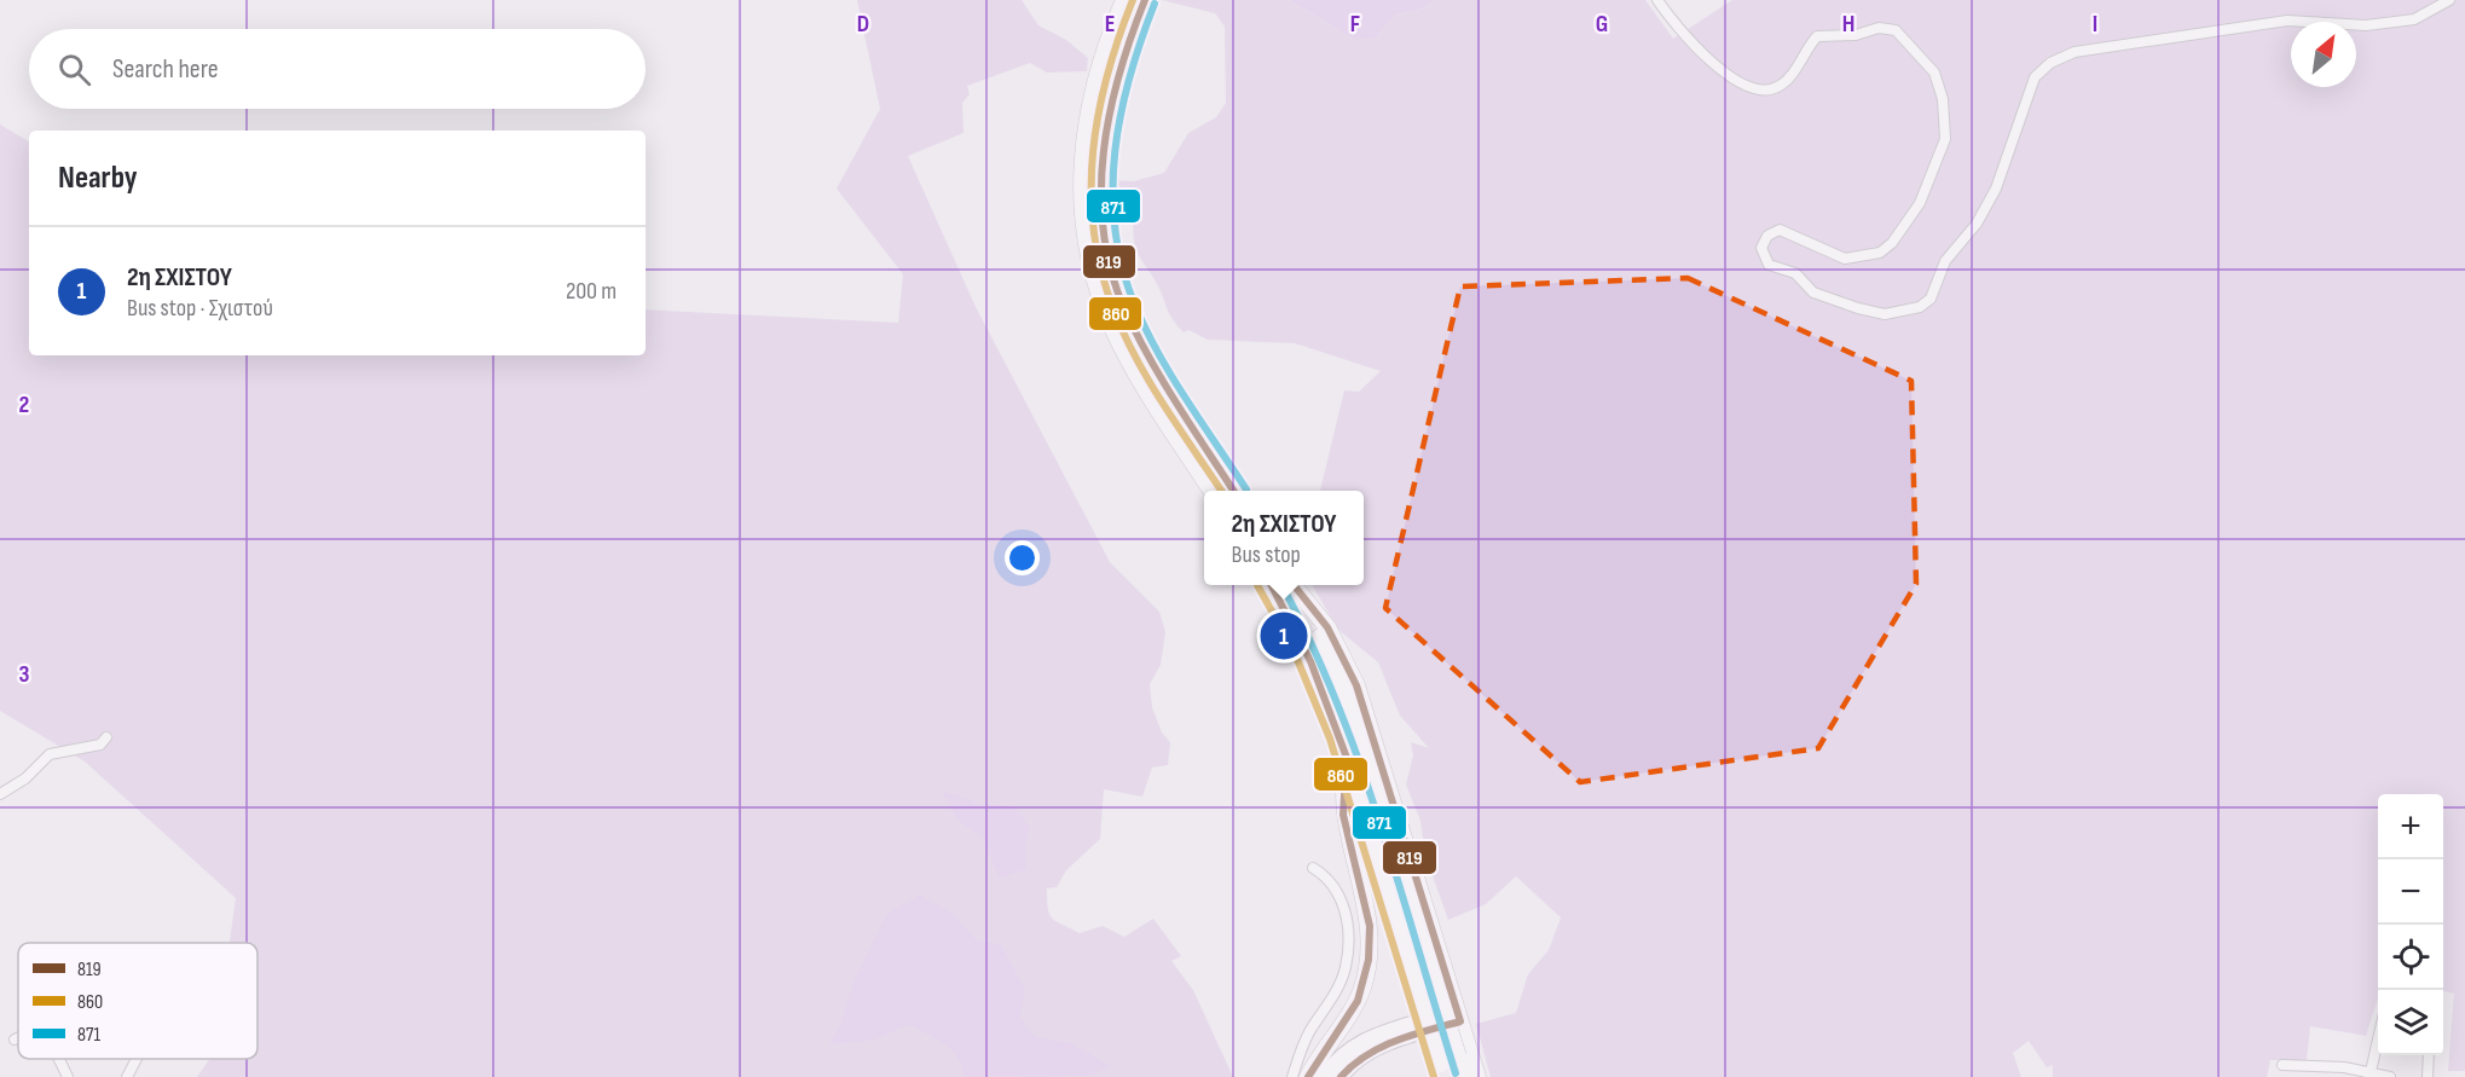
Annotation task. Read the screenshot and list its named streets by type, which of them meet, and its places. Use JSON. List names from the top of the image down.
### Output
{
  "lines": ["transit line 819", "transit line 860", "transit line 871"],
  "legend": ["819", "860", "871"],
  "north": "top right",
  "page": {
    "search": "Search here",
    "heading": "Nearby",
    "list": [
      {
        "mark": "1",
        "name": "2η ΣΧΙΣΤΟΥ",
        "note": "Bus stop · Σχιστού",
        "value": "200 m"
      }
    ],
    "popup": ["2η ΣΧΙΣΤΟΥ", "Bus stop"],
    "pins": "1",
    "map_buttons": ["+", "−"]
  },
  "grid": {
    "columns": [
      "D",
      "E",
      "F",
      "G",
      "H",
      "I"
    ],
    "rows": ["2", "3"]
  }
}
